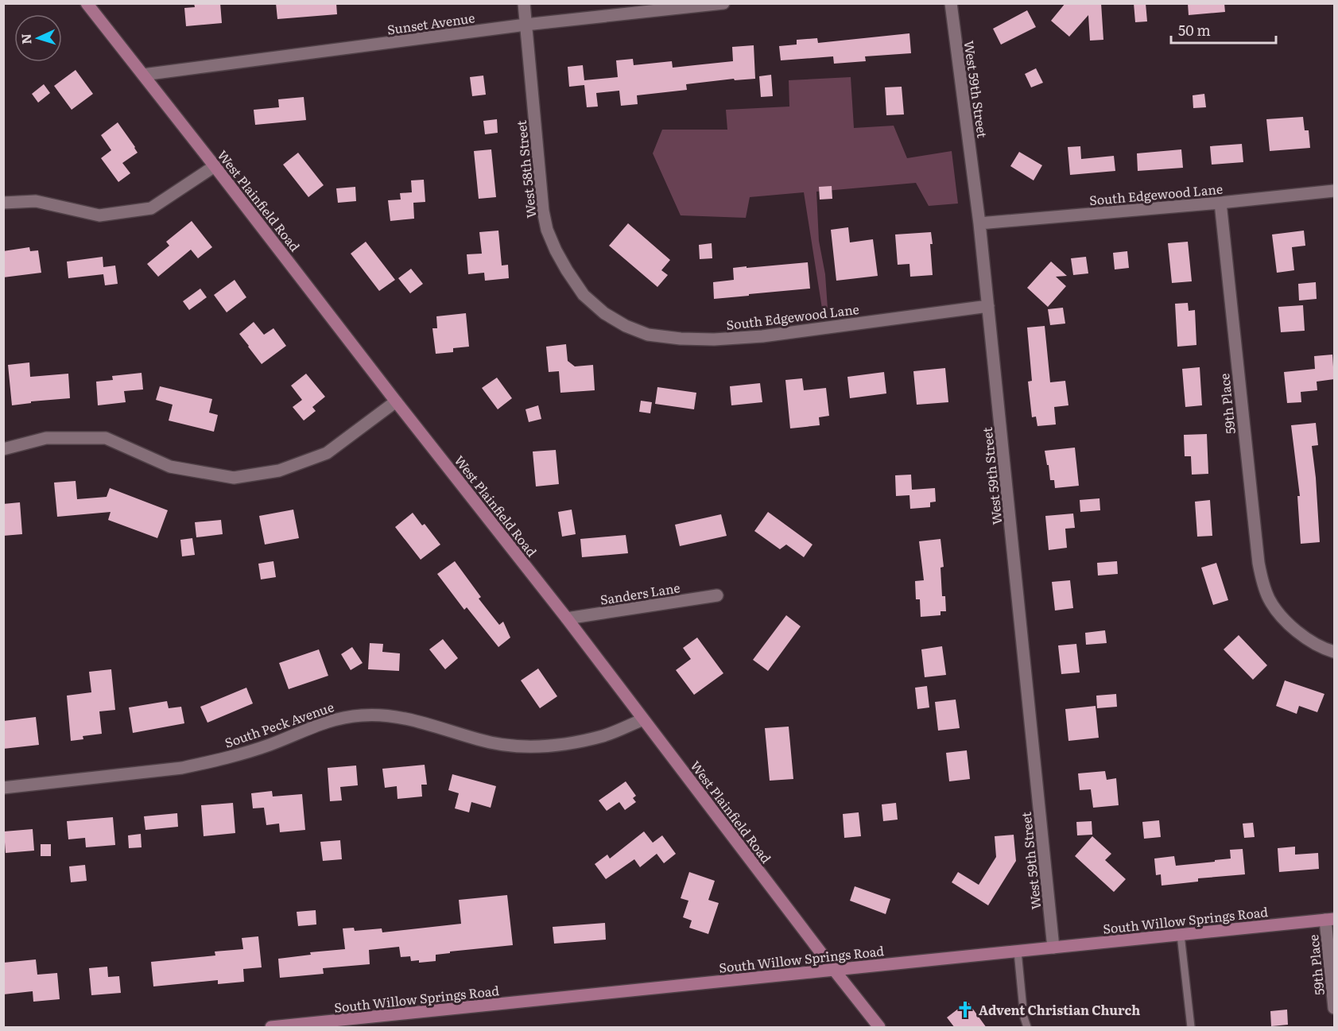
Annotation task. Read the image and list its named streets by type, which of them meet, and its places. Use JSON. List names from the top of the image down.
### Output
{
  "streets": {
    "main road": ["West Plainfield Road", "South Willow Springs Road"],
    "street": [
      "Sunset Avenue",
      "West 59th Street",
      "West 58th Street",
      "South Edgewood Lane",
      "59th Place",
      "Sanders Lane",
      "South Peck Avenue"
    ]
  },
  "crossings": [
    ["Sunset Avenue", "West 58th Street"],
    ["Sunset Avenue", "West Plainfield Road"],
    ["West 59th Street", "South Edgewood Lane"],
    ["West 59th Street", "South Willow Springs Road"],
    ["West 58th Street", "South Edgewood Lane"],
    ["South Edgewood Lane", "59th Place"],
    ["West Plainfield Road", "Sanders Lane"],
    ["West Plainfield Road", "South Peck Avenue"],
    ["West Plainfield Road", "South Willow Springs Road"],
    ["59th Place", "South Willow Springs Road"]
  ],
  "places": {
    "church": ["Advent Christian Church"]
  },
  "scale_bar": "50 m",
  "north": "left"
}
